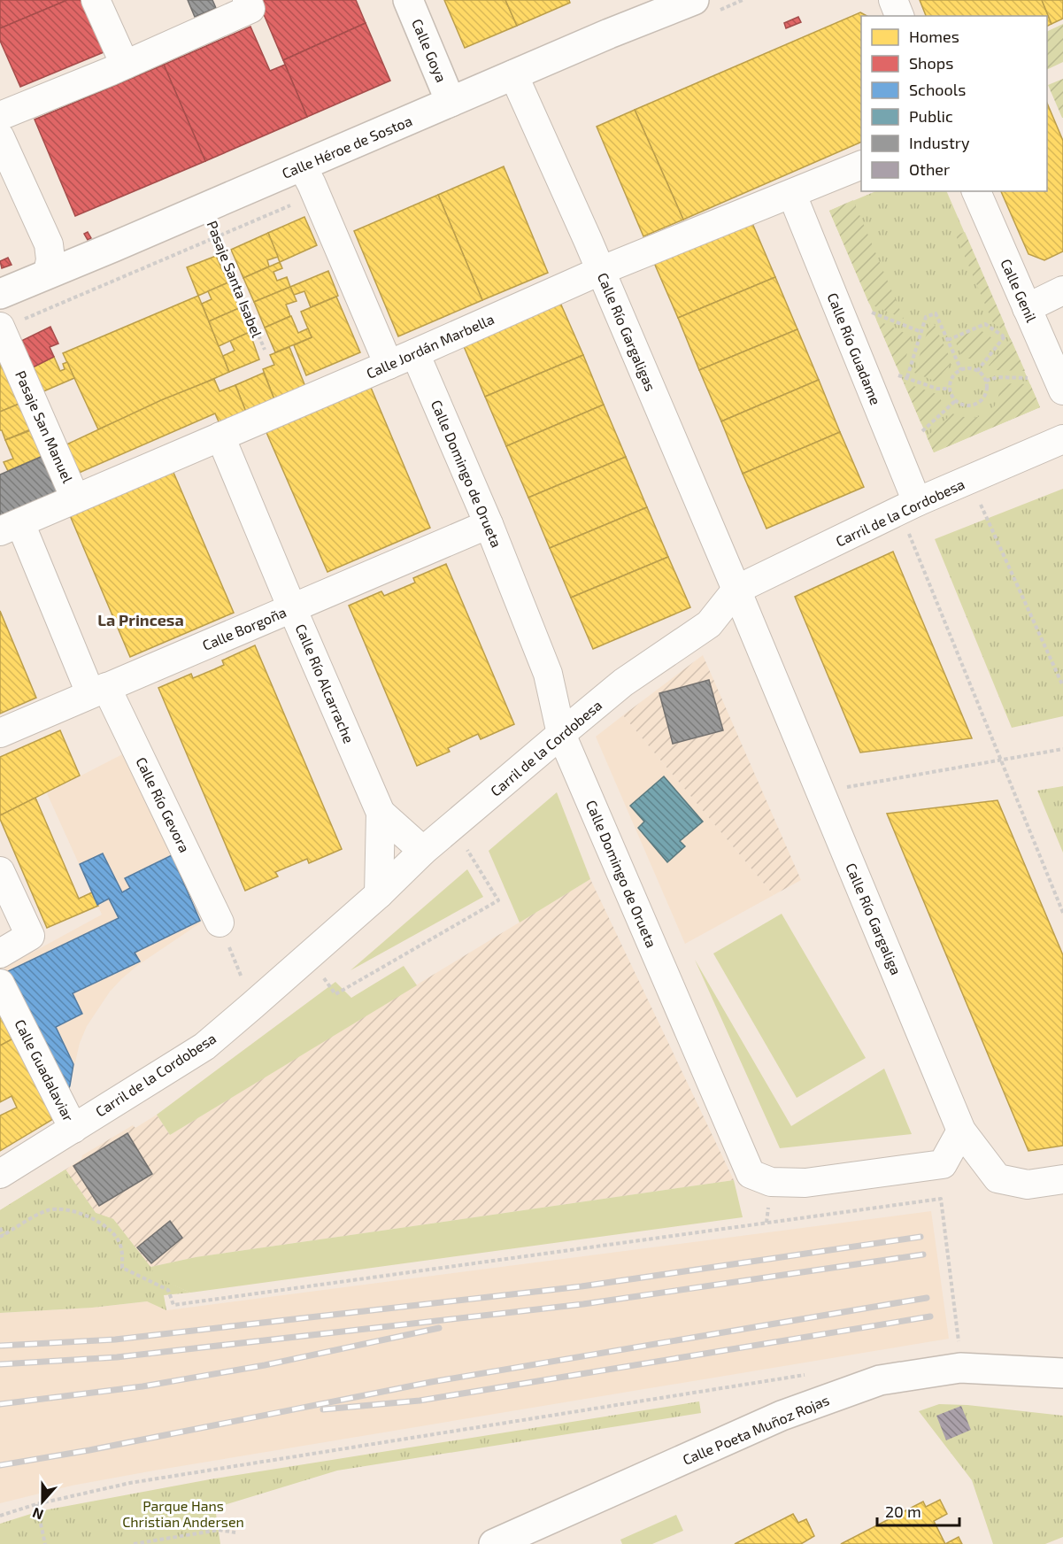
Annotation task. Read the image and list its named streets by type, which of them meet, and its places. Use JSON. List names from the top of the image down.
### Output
{
  "streets": {
    "main road": ["Calle Goya", "Calle Héroe de Sostoa", "Calle Poeta Muñoz Rojas"],
    "street": [
      "Calle Genil",
      "Calle Río Gargaligas",
      "Calle Jordán Marbella",
      "Calle Río Guadame",
      "Pasaje San Manuel",
      "Calle Domingo de Orueta",
      "Carril de la Cordobesa",
      "Calle Borgoña",
      "Calle Río Alcarrache",
      "Calle Río Gevora",
      "Calle Río Gargaliga",
      "Calle Guadalaviar"
    ],
    "path": ["Pasaje Santa Isabel"]
  },
  "crossings": [
    ["Calle Goya", "Calle Héroe de Sostoa"],
    ["Calle Héroe de Sostoa", "Pasaje Santa Isabel"],
    ["Calle Héroe de Sostoa", "Calle Río Gargaligas"],
    ["Calle Río Gargaligas", "Calle Jordán Marbella"],
    ["Calle Río Gargaligas", "Carril de la Cordobesa"],
    ["Calle Río Gargaligas", "Calle Río Gargaliga"],
    ["Calle Jordán Marbella", "Calle Río Guadame"],
    ["Calle Jordán Marbella", "Pasaje San Manuel"],
    ["Calle Jordán Marbella", "Calle Domingo de Orueta"],
    ["Calle Jordán Marbella", "Calle Río Alcarrache"],
    ["Calle Jordán Marbella", "Calle Río Gevora"],
    ["Calle Río Guadame", "Carril de la Cordobesa"],
    ["Calle Domingo de Orueta", "Carril de la Cordobesa"],
    ["Calle Domingo de Orueta", "Calle Borgoña"],
    ["Calle Domingo de Orueta", "Calle Río Gargaliga"],
    ["Carril de la Cordobesa", "Calle Río Alcarrache"],
    ["Carril de la Cordobesa", "Calle Río Gargaliga"],
    ["Carril de la Cordobesa", "Calle Guadalaviar"],
    ["Calle Borgoña", "Calle Río Alcarrache"],
    ["Calle Borgoña", "Calle Río Gevora"]
  ],
  "districts": ["La Princesa"],
  "parks": ["Parque Hans Christian Andersen"],
  "legend": [
    "Homes",
    "Shops",
    "Schools",
    "Public",
    "Industry",
    "Other"
  ],
  "scale_bar": "20 m",
  "north": "bottom"
}
